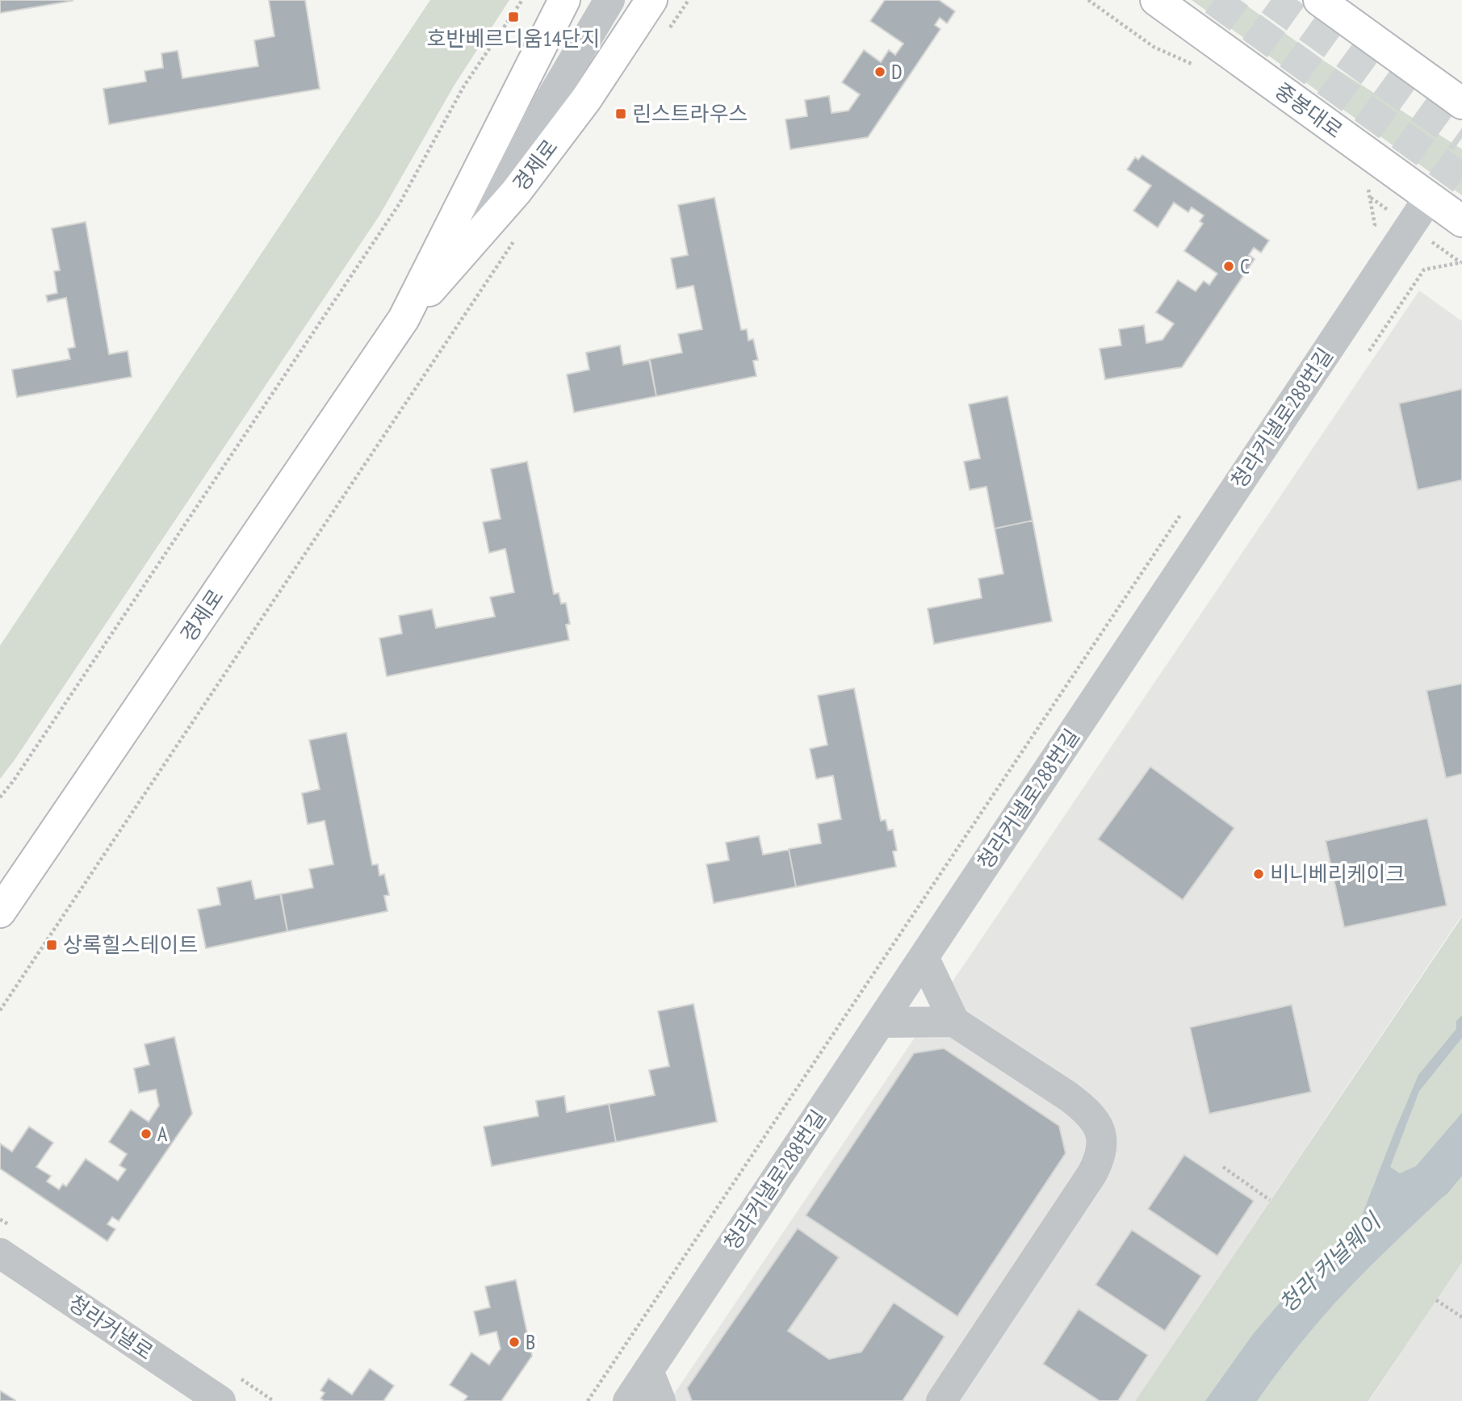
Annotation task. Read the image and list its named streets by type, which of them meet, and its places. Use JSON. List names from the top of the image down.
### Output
{
  "streets": {
    "main road": ["중봉대로", "경제로"],
    "street": ["청라커낼로288번길", "청라커낼로"]
  },
  "crossings": [
    ["중봉대로", "청라커낼로288번길"]
  ],
  "water": ["청라 커널웨이"],
  "places": {
    "transit": ["호반베르디움14단지", "린스트라우스", "상록힐스테이트"],
    "other": [
      "D",
      "C",
      "비니베리케이크",
      "A",
      "B"
    ]
  }
}
